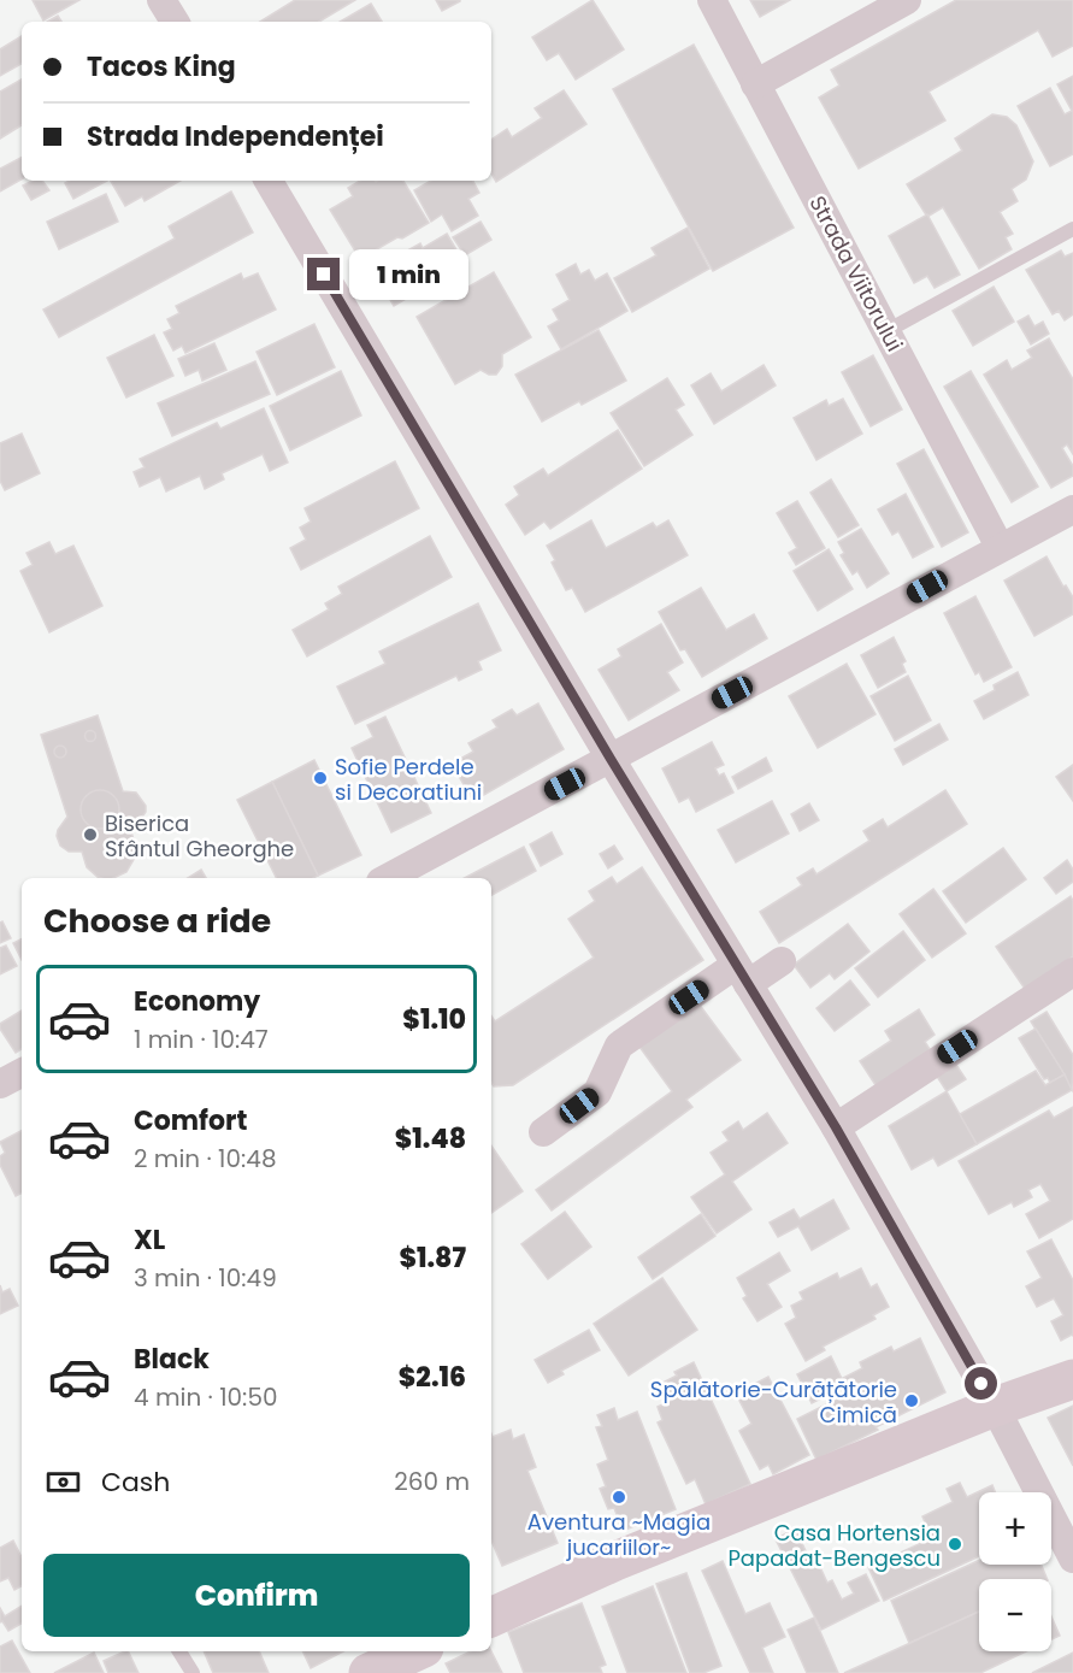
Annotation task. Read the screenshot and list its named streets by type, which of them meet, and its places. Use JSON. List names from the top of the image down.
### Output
{
  "streets": {
    "street": ["Strada Viitorului"]
  },
  "places": [
    "Sofie Perdele si Decoratiuni",
    "Biserica Sfântul Gheorghe",
    "Spălătorie-Curățătorie Cimică",
    "Aventura ~Magia jucariilor~",
    "Casa Hortensia Papadat-Bengescu"
  ],
  "page": {
    "banner": ["Tacos King", "Strada Independenței"],
    "bubble": "1 min",
    "heading": "Choose a ride",
    "list": [
      {
        "name": "Economy",
        "note": "1 min · 10:47",
        "value": "$1.10"
      },
      {
        "name": "Comfort",
        "note": "2 min · 10:48",
        "value": "$1.48"
      },
      {
        "name": "XL",
        "note": "3 min · 10:49",
        "value": "$1.87"
      },
      {
        "name": "Black",
        "note": "4 min · 10:50",
        "value": "$2.16"
      }
    ],
    "pay": ["Cash", "260 m"],
    "map_buttons": ["+", "−"],
    "buttons": "Confirm"
  }
}
